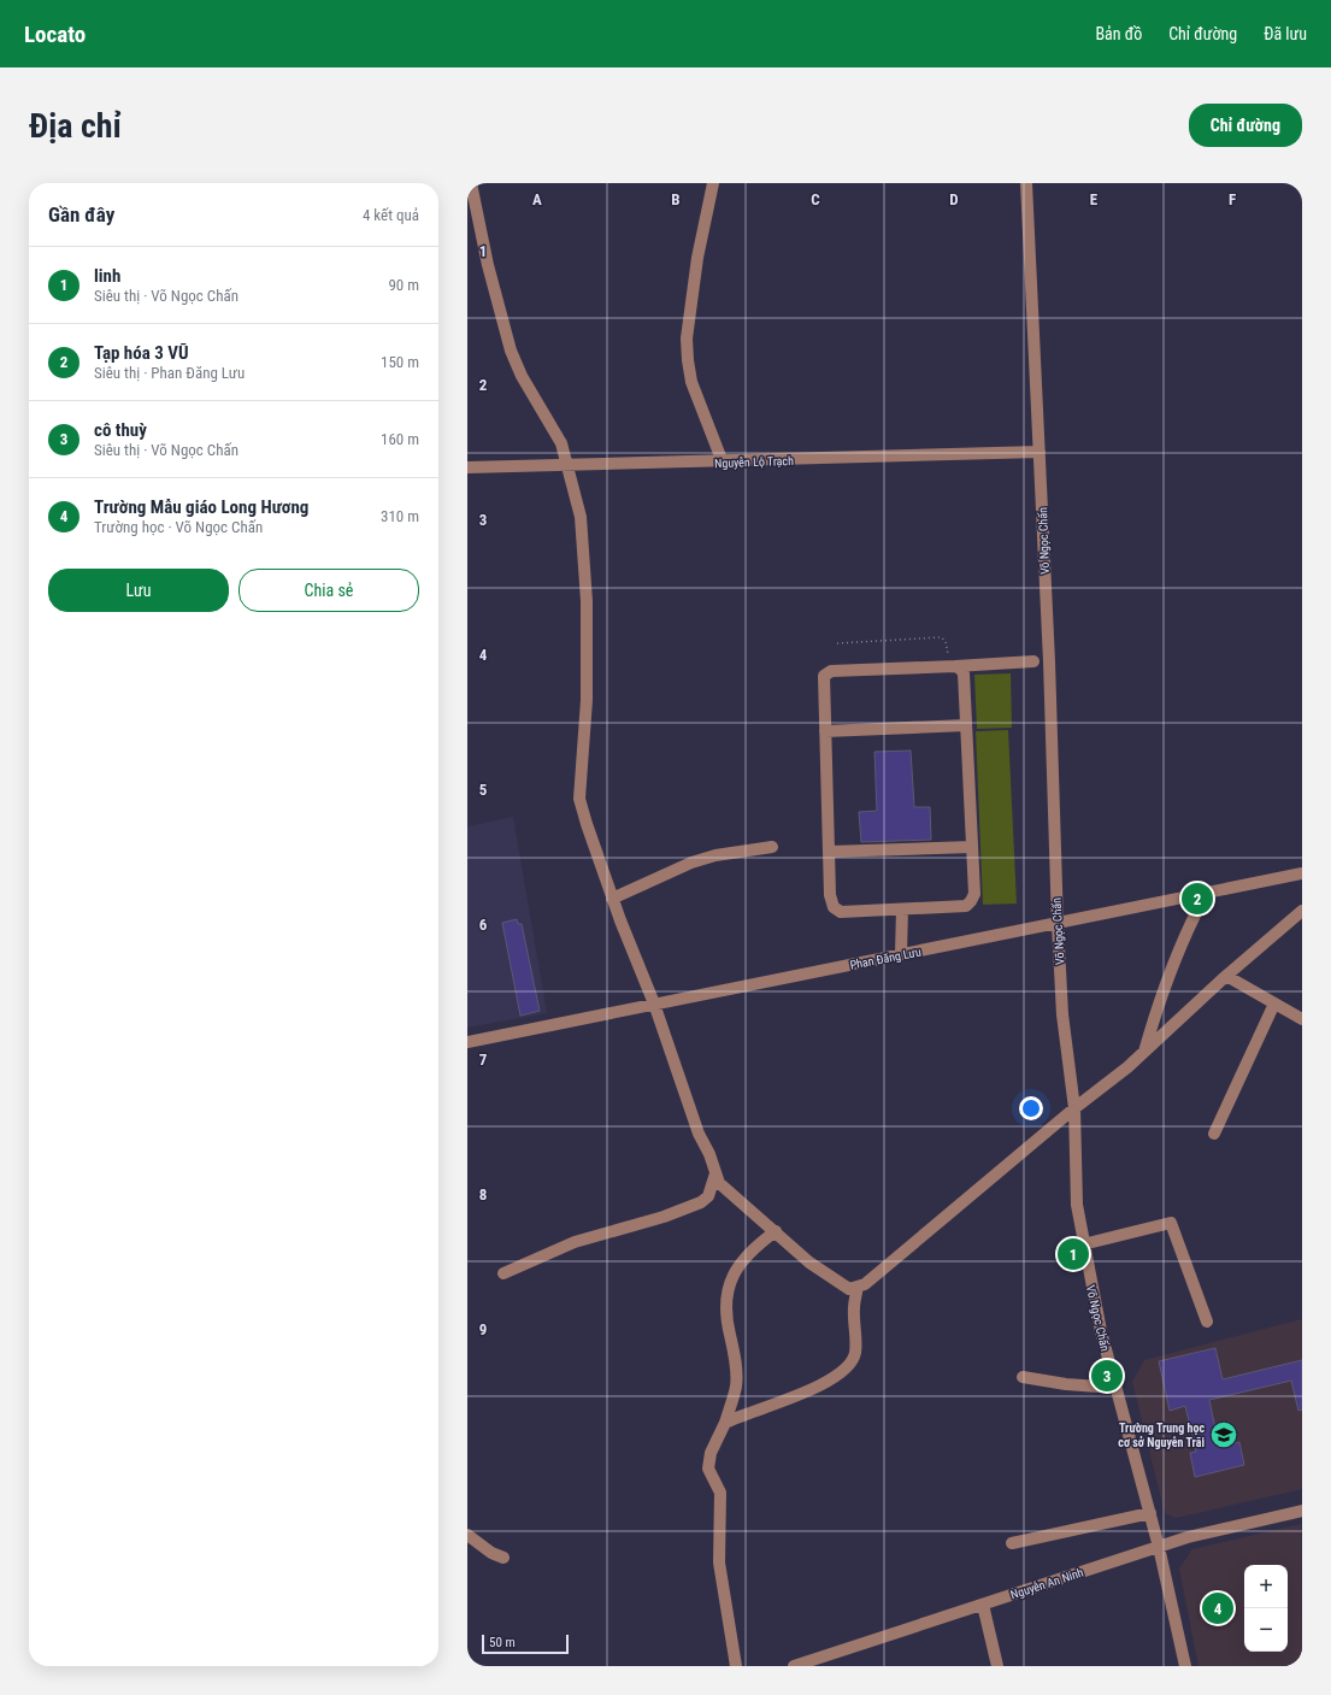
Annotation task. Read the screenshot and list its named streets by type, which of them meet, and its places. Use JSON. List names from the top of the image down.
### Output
{
  "streets": {
    "street": [
      "Nguyễn Lộ Trạch",
      "Võ Ngọc Chấn",
      "Phan Đăng Lưu",
      "Nguyễn An Ninh"
    ]
  },
  "crossings": [
    ["Nguyễn Lộ Trạch", "Võ Ngọc Chấn"],
    ["Võ Ngọc Chấn", "Phan Đăng Lưu"],
    ["Võ Ngọc Chấn", "Nguyễn An Ninh"]
  ],
  "places": {
    "school or university": ["Trường Trung học cơ sở Nguyễn Trãi"]
  },
  "scale_bar": "50 m",
  "page": {
    "header": "Locato",
    "nav": ["Bản đồ", "Chỉ đường", "Đã lưu"],
    "buttons": [
      "Chỉ đường",
      ["Lưu", "Chia sẻ"]
    ],
    "title": "Địa chỉ",
    "heading": ["Gần đây", "4 kết quả"],
    "list": [
      {
        "mark": "1",
        "name": "linh",
        "note": "Siêu thị · Võ Ngọc Chấn",
        "value": "90 m"
      },
      {
        "mark": "2",
        "name": "Tạp hóa 3 VŨ",
        "note": "Siêu thị · Phan Đăng Lưu",
        "value": "150 m"
      },
      {
        "mark": "3",
        "name": "cô thuỳ",
        "note": "Siêu thị · Võ Ngọc Chấn",
        "value": "160 m"
      },
      {
        "mark": "4",
        "name": "Trường Mẫu giáo Long Hương",
        "note": "Trường học · Võ Ngọc Chấn",
        "value": "310 m"
      }
    ],
    "pins": [
      "2",
      "1",
      "3",
      "4"
    ],
    "map_buttons": ["+", "−"],
    "scale": "50 m"
  },
  "grid": {
    "columns": [
      "A",
      "B",
      "C",
      "D",
      "E",
      "F"
    ],
    "rows": [
      "1",
      "2",
      "3",
      "4",
      "5",
      "6",
      "7",
      "8",
      "9"
    ]
  }
}
